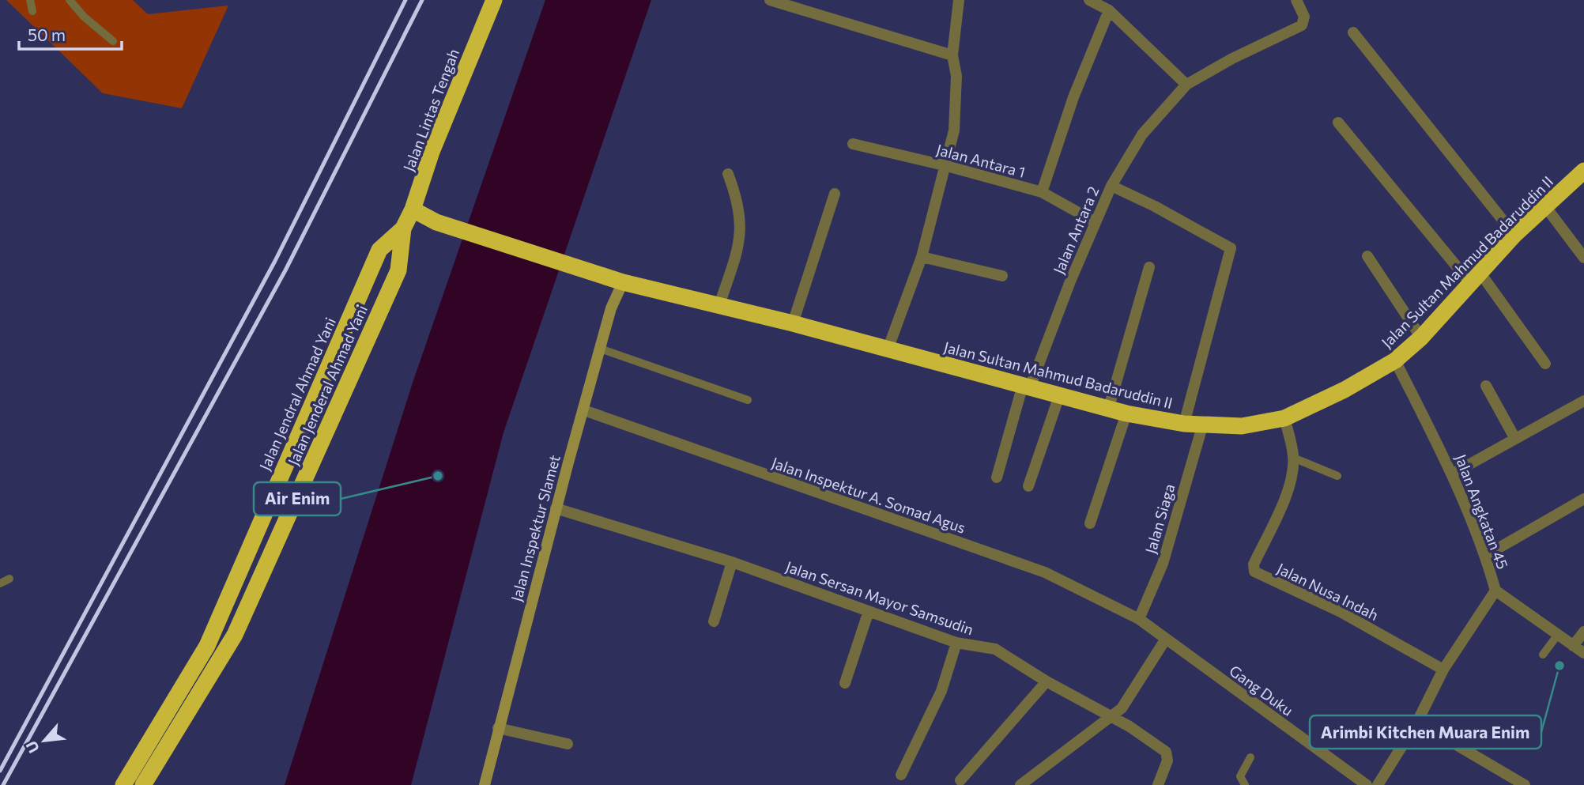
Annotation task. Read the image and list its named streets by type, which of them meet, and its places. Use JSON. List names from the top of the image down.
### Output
{
  "streets": {
    "highway": [
      "Jalan Lintas Tengah",
      "Jalan Sultan Mahmud Badaruddin II",
      "Jalan Jenderal Ahmad Yani",
      "Jalan Jendral Ahmad Yani"
    ],
    "street": [
      "Jalan Antara 1",
      "Jalan Antara 2",
      "Jalan Inspektur A. Somad Agus",
      "Jalan Angkatan 45",
      "Jalan Siaga",
      "Jalan Inspektur Slamet",
      "Jalan Nusa Indah",
      "Jalan Sersan Mayor Samsudin",
      "Gang Duku"
    ]
  },
  "crossings": [
    ["Jalan Lintas Tengah", "Jalan Sultan Mahmud Badaruddin II"],
    ["Jalan Lintas Tengah", "Jalan Jenderal Ahmad Yani"],
    ["Jalan Lintas Tengah", "Jalan Jendral Ahmad Yani"],
    ["Jalan Antara 1", "Jalan Antara 2"],
    ["Jalan Antara 2", "Jalan Sultan Mahmud Badaruddin II"],
    ["Jalan Sultan Mahmud Badaruddin II", "Jalan Angkatan 45"],
    ["Jalan Sultan Mahmud Badaruddin II", "Jalan Siaga"],
    ["Jalan Sultan Mahmud Badaruddin II", "Jalan Inspektur Slamet"],
    ["Jalan Sultan Mahmud Badaruddin II", "Jalan Nusa Indah"],
    ["Jalan Jenderal Ahmad Yani", "Jalan Jendral Ahmad Yani"],
    ["Jalan Inspektur A. Somad Agus", "Jalan Siaga"],
    ["Jalan Inspektur A. Somad Agus", "Jalan Inspektur Slamet"],
    ["Jalan Inspektur A. Somad Agus", "Gang Duku"],
    ["Jalan Angkatan 45", "Jalan Nusa Indah"],
    ["Jalan Siaga", "Gang Duku"],
    ["Jalan Inspektur Slamet", "Jalan Sersan Mayor Samsudin"]
  ],
  "places": ["Air Enim", "Arimbi Kitchen Muara Enim"],
  "scale_bar": "50 m",
  "north": "bottom left"
}
